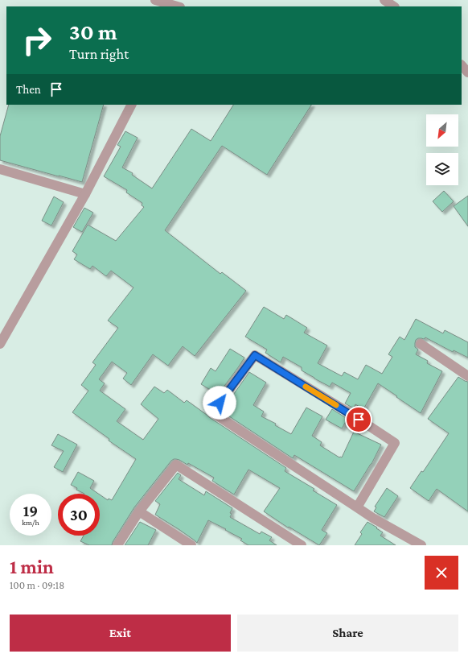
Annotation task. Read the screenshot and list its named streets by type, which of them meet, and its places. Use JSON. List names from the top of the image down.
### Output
{
  "north": "bottom left",
  "page": {
    "turn": ["30 m", "Turn right"],
    "then": "Then",
    "speed": "19 km/h",
    "limit": "30",
    "heading": ["1 min", "100 m · 09:18"],
    "buttons": ["Exit", "Share"]
  }
}
